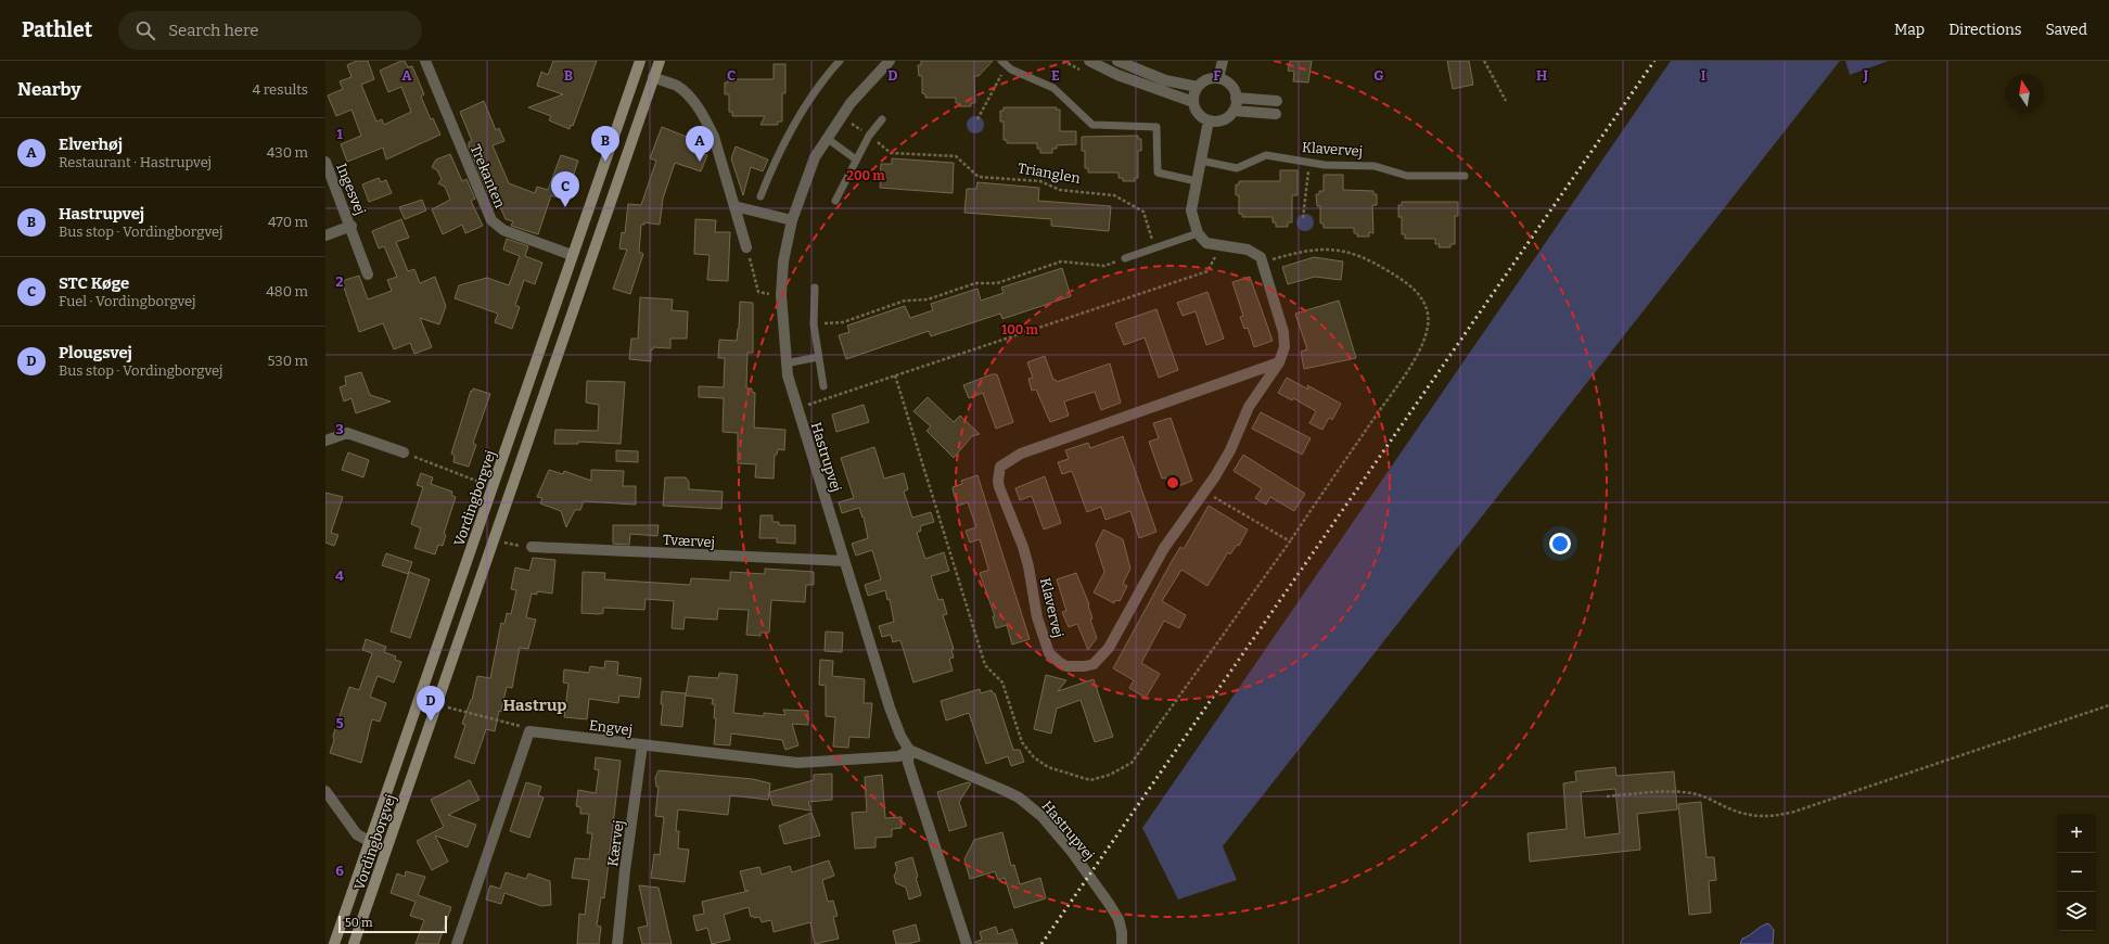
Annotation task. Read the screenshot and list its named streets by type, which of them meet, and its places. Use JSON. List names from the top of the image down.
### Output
{
  "streets": {
    "main road": ["Vordingborgvej"],
    "street": [
      "Klavervej",
      "Trekanten",
      "Ingesvej",
      "Hastrupvej",
      "Tværvej",
      "Engvej",
      "Kærvej"
    ],
    "path": ["Trianglen"]
  },
  "crossings": [
    ["Trianglen", "Hastrupvej"],
    ["Trekanten", "Vordingborgvej"],
    ["Hastrupvej", "Tværvej"],
    ["Hastrupvej", "Engvej"],
    ["Engvej", "Kærvej"]
  ],
  "districts": ["Hastrup"],
  "scale_bar": "50 m",
  "north": "top",
  "page": {
    "header": "Pathlet",
    "search": "Search here",
    "nav": ["Map", "Directions", "Saved"],
    "heading": ["Nearby", "4 results"],
    "list": [
      {
        "mark": "A",
        "name": "Elverhøj",
        "note": "Restaurant · Hastrupvej",
        "value": "430 m"
      },
      {
        "mark": "B",
        "name": "Hastrupvej",
        "note": "Bus stop · Vordingborgvej",
        "value": "470 m"
      },
      {
        "mark": "C",
        "name": "STC Køge",
        "note": "Fuel · Vordingborgvej",
        "value": "480 m"
      },
      {
        "mark": "D",
        "name": "Plougsvej",
        "note": "Bus stop · Vordingborgvej",
        "value": "530 m"
      }
    ],
    "pins": [
      "A",
      "B",
      "C",
      "D"
    ],
    "map_buttons": ["+", "−"],
    "scale": "50 m"
  },
  "grid": {
    "columns": [
      "A",
      "B",
      "C",
      "D",
      "E",
      "F",
      "G",
      "H",
      "I",
      "J"
    ],
    "rows": [
      "1",
      "2",
      "3",
      "4",
      "5",
      "6"
    ]
  },
  "rings": ["200 m", "100 m"]
}
